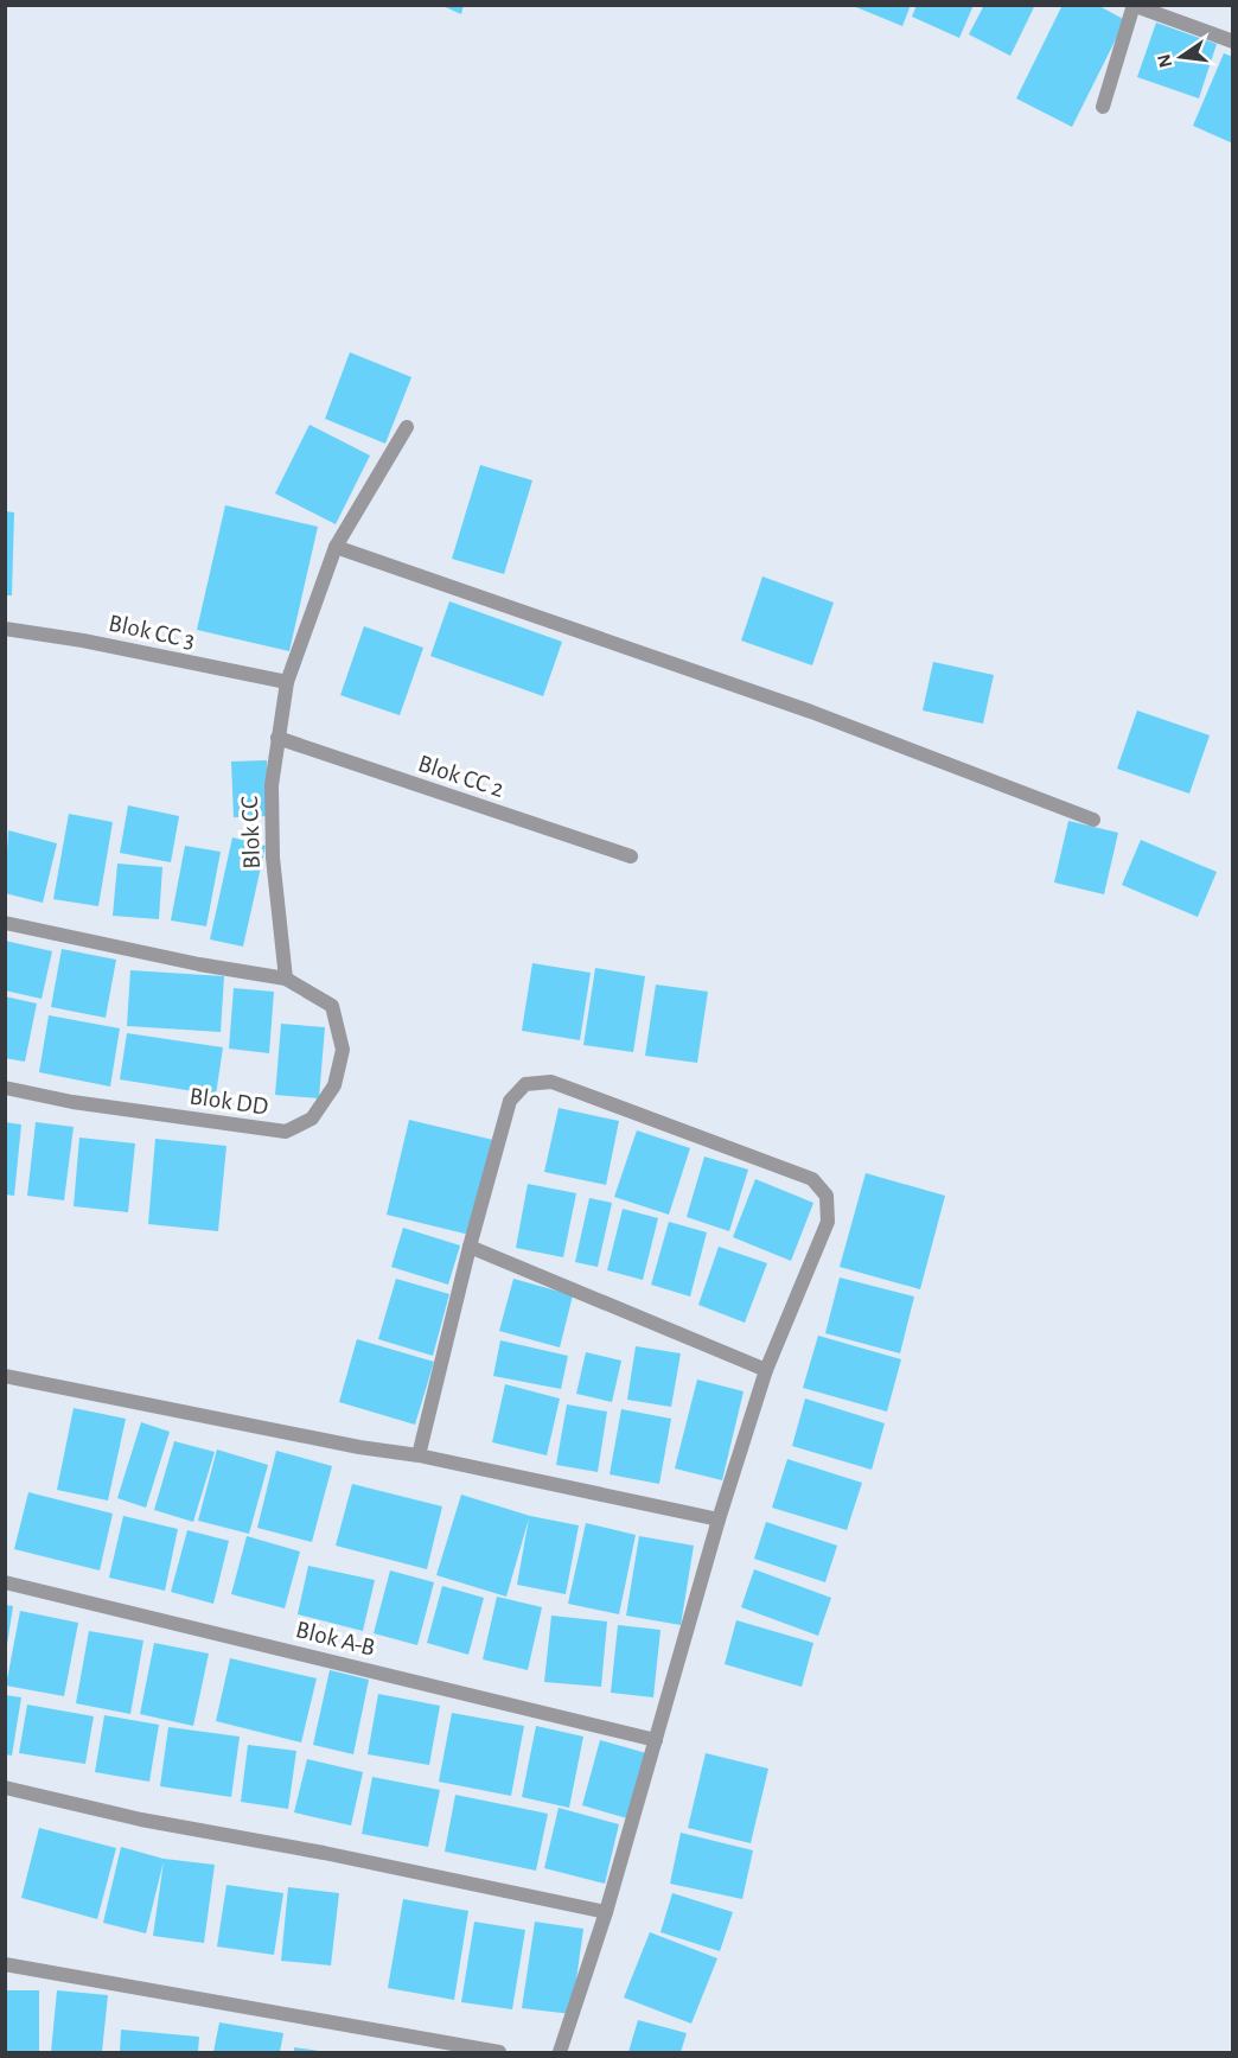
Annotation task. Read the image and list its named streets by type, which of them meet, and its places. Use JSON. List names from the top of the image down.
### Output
{
  "streets": {
    "street": [
      "Blok CC 3",
      "Blok CC 2",
      "Blok CC",
      "Blok DD",
      "Blok A-B"
    ]
  },
  "crossings": [
    ["Blok CC 3", "Blok CC"],
    ["Blok CC 2", "Blok CC"],
    ["Blok CC", "Blok DD"]
  ],
  "north": "left"
}
